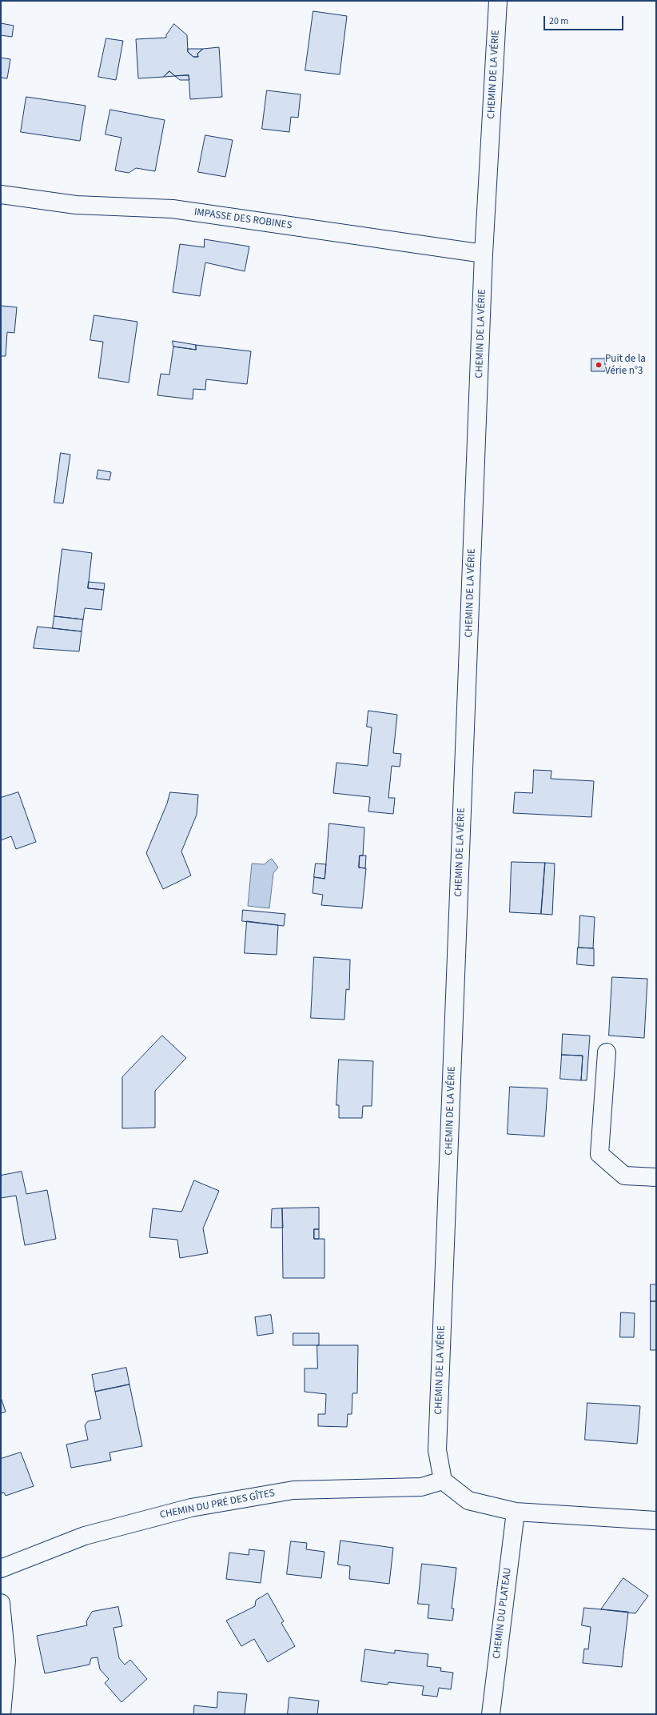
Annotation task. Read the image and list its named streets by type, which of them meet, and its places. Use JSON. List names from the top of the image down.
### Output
{
  "streets": {
    "street": [
      "CHEMIN DE LA VÉRIE",
      "IMPASSE DES ROBINES",
      "CHEMIN DU PRÉ DES GÎTES",
      "CHEMIN DU PLATEAU"
    ]
  },
  "crossings": [
    ["CHEMIN DE LA VÉRIE", "IMPASSE DES ROBINES"],
    ["CHEMIN DE LA VÉRIE", "CHEMIN DU PRÉ DES GÎTES"]
  ],
  "places": ["Puit de la Vérie n°3"],
  "scale_bar": "20 m"
}
